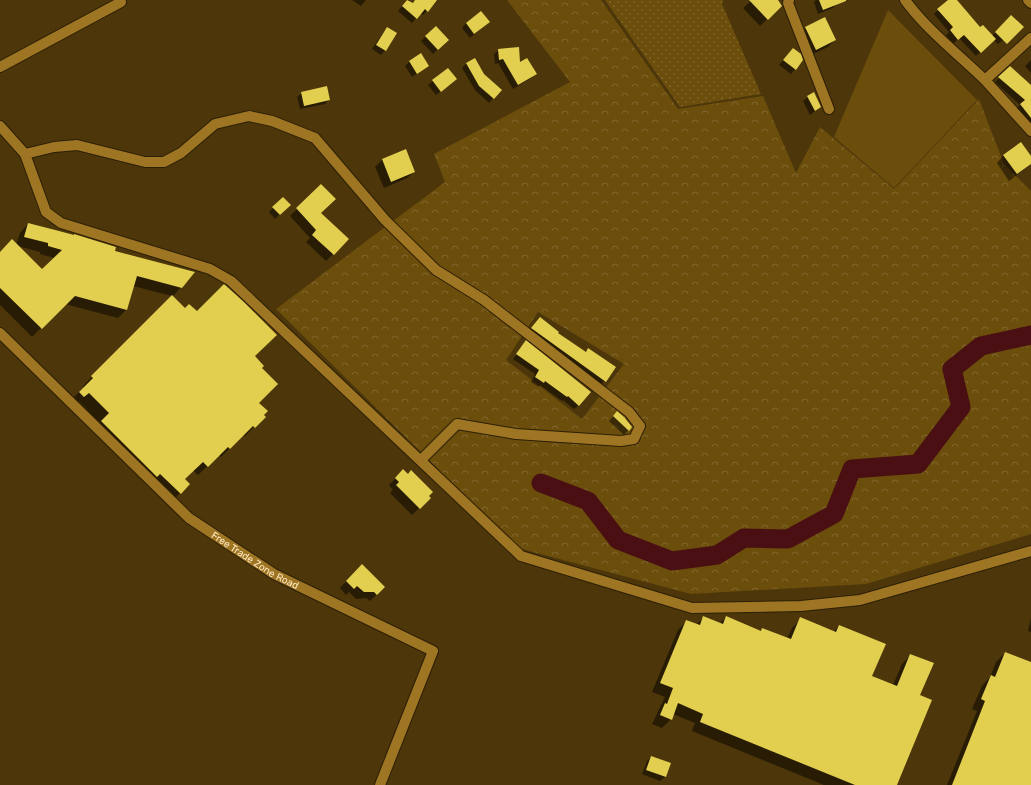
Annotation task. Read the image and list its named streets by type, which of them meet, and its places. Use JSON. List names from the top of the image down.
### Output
{
  "streets": {
    "street": ["Free Trade Zone Road"]
  }
}
